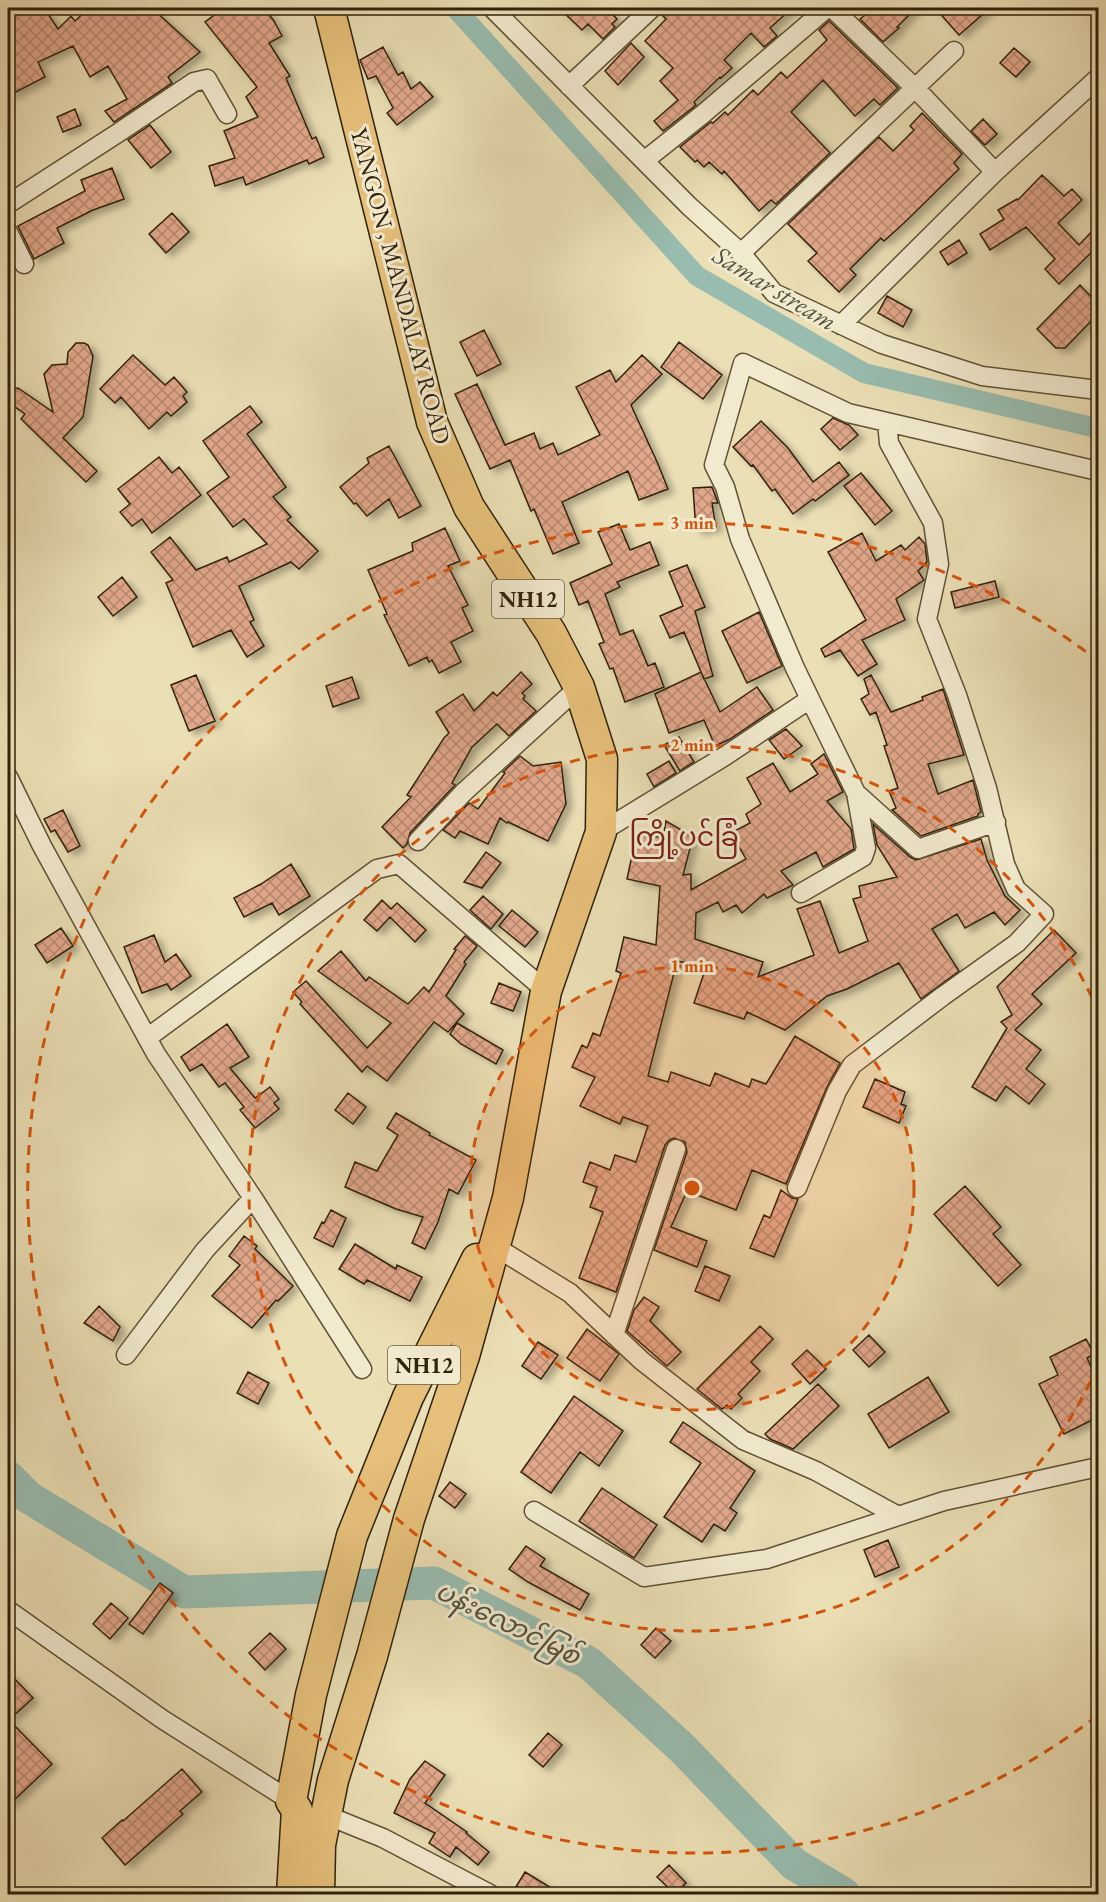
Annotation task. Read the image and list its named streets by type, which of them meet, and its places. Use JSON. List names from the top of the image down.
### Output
{
  "streets": {
    "highway": ["YANGON , MANDALAY ROAD", "NH12"]
  },
  "crossings": [
    ["YANGON , MANDALAY ROAD", "NH12"]
  ],
  "districts": ["ကြို့ပင်ခြံ"],
  "water": ["Samar stream", "ပန်းလောင်မြစ်"],
  "rings": ["3 min", "2 min", "1 min"]
}
